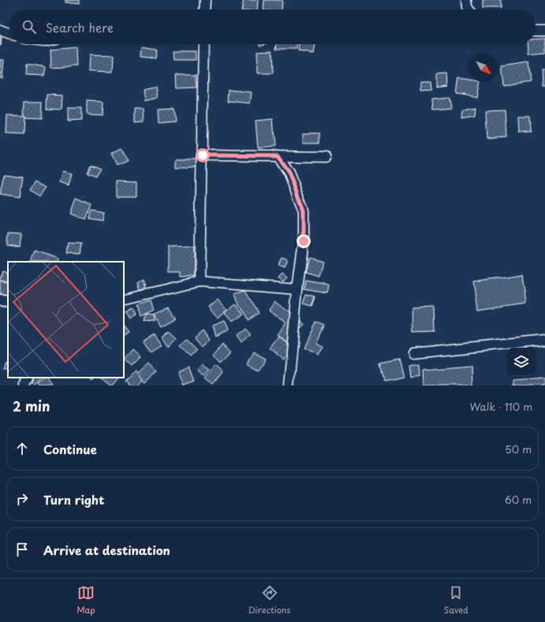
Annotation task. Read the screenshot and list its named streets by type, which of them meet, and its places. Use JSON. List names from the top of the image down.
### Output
{
  "north": "bottom right",
  "page": {
    "search": "Search here",
    "heading": ["2 min", "Walk · 110 m"],
    "list": [
      ["Continue", "50 m"],
      ["Turn right", "60 m"],
      "Arrive at destination"
    ],
    "nav": ["Map", "Directions", "Saved"]
  }
}
